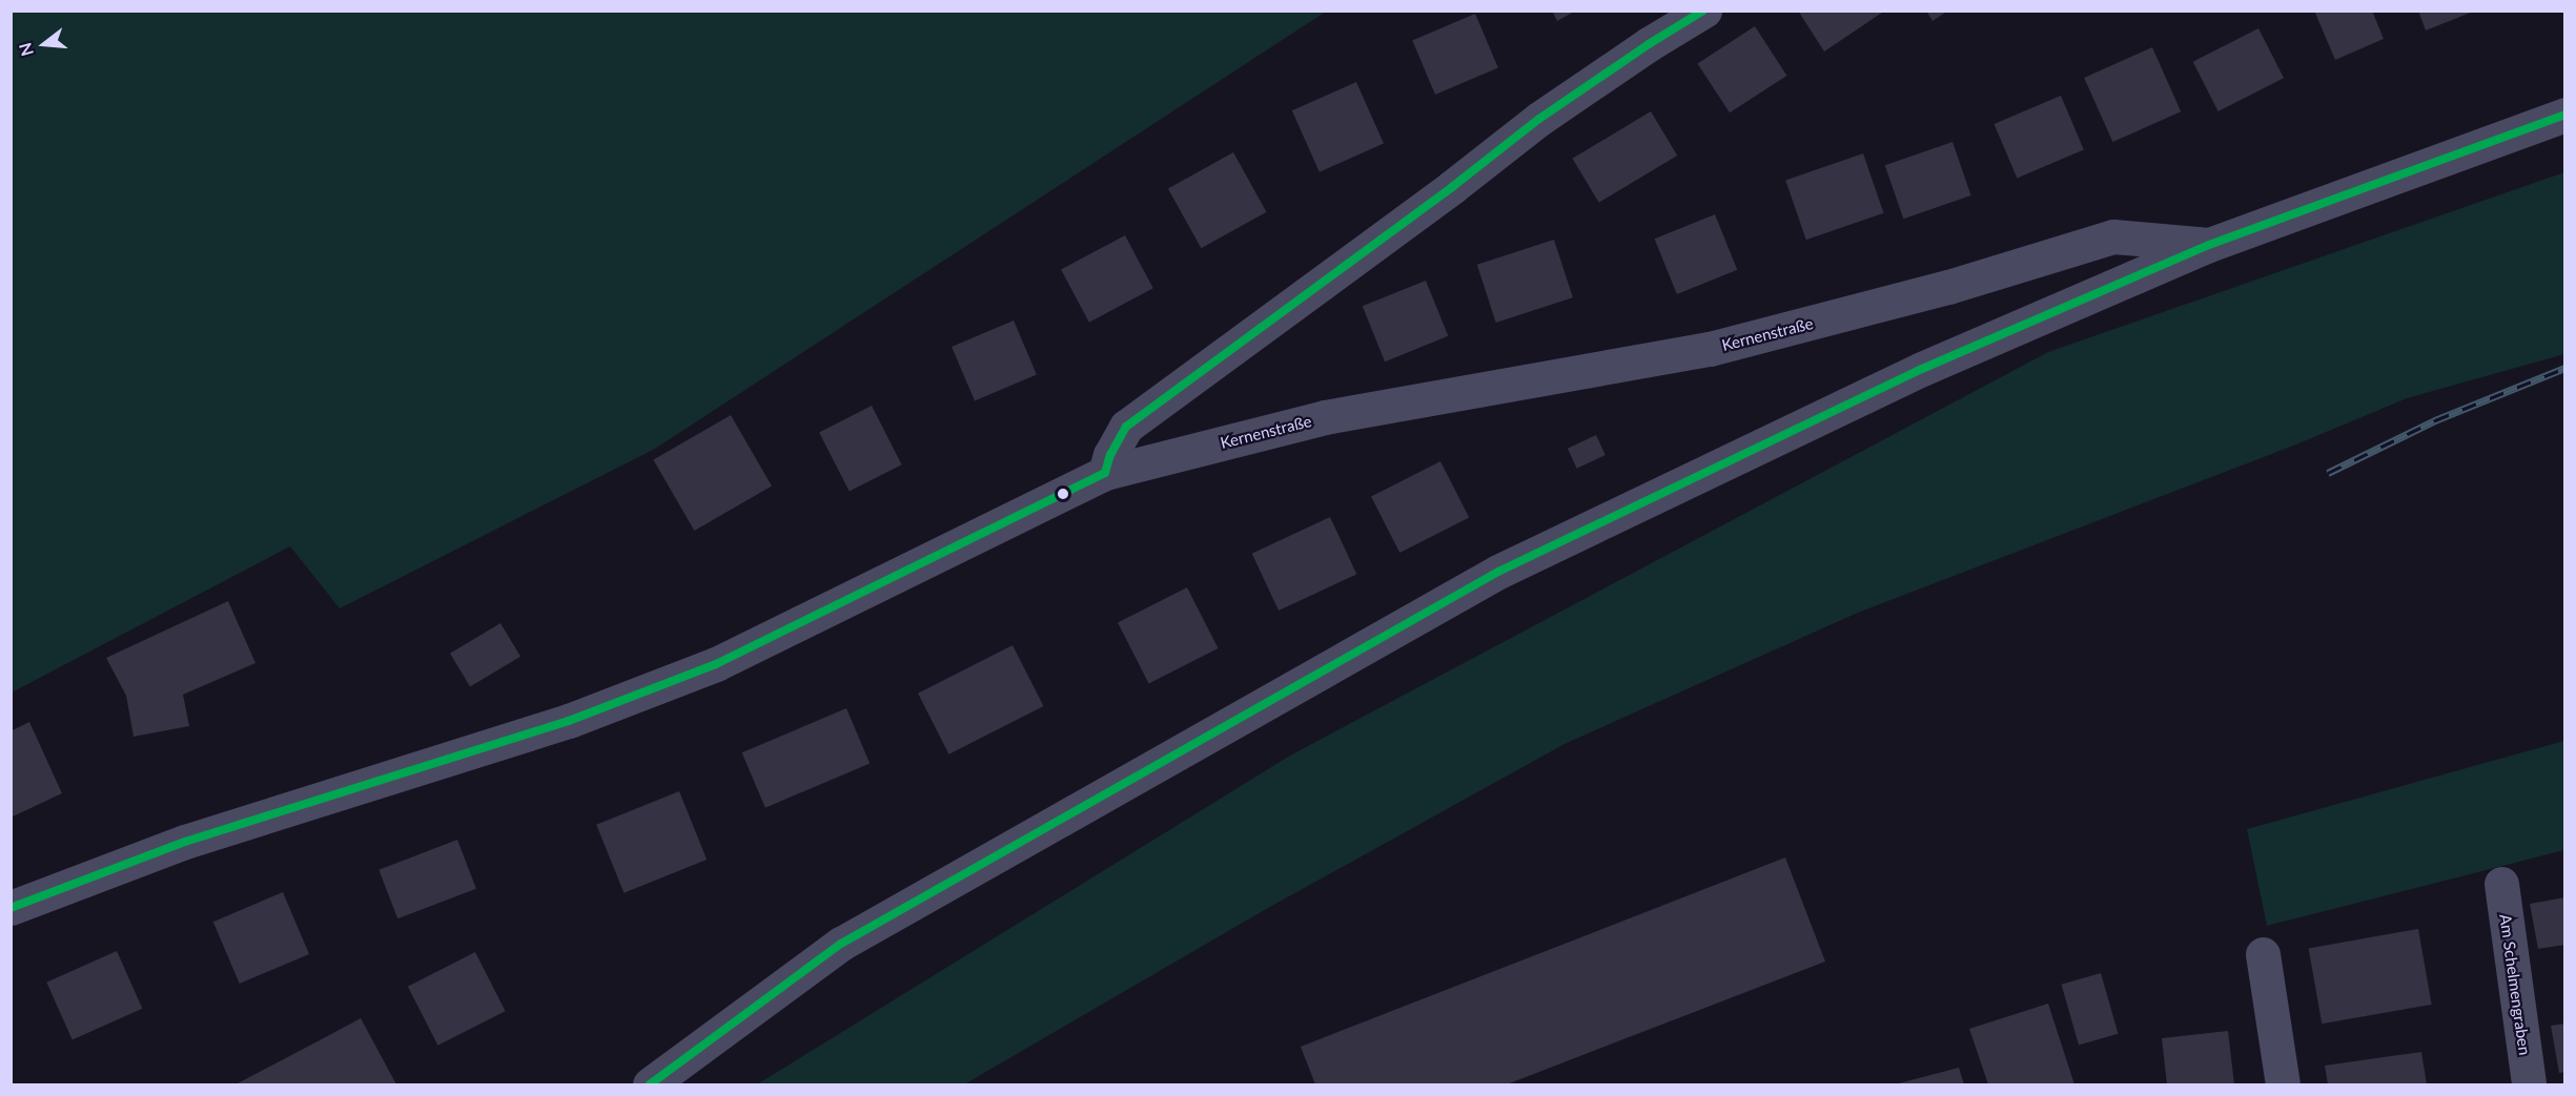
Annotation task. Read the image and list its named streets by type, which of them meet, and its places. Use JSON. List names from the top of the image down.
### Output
{
  "streets": {
    "street": ["Kernenstraße", "Am Schelmengraben"]
  },
  "north": "left"
}
